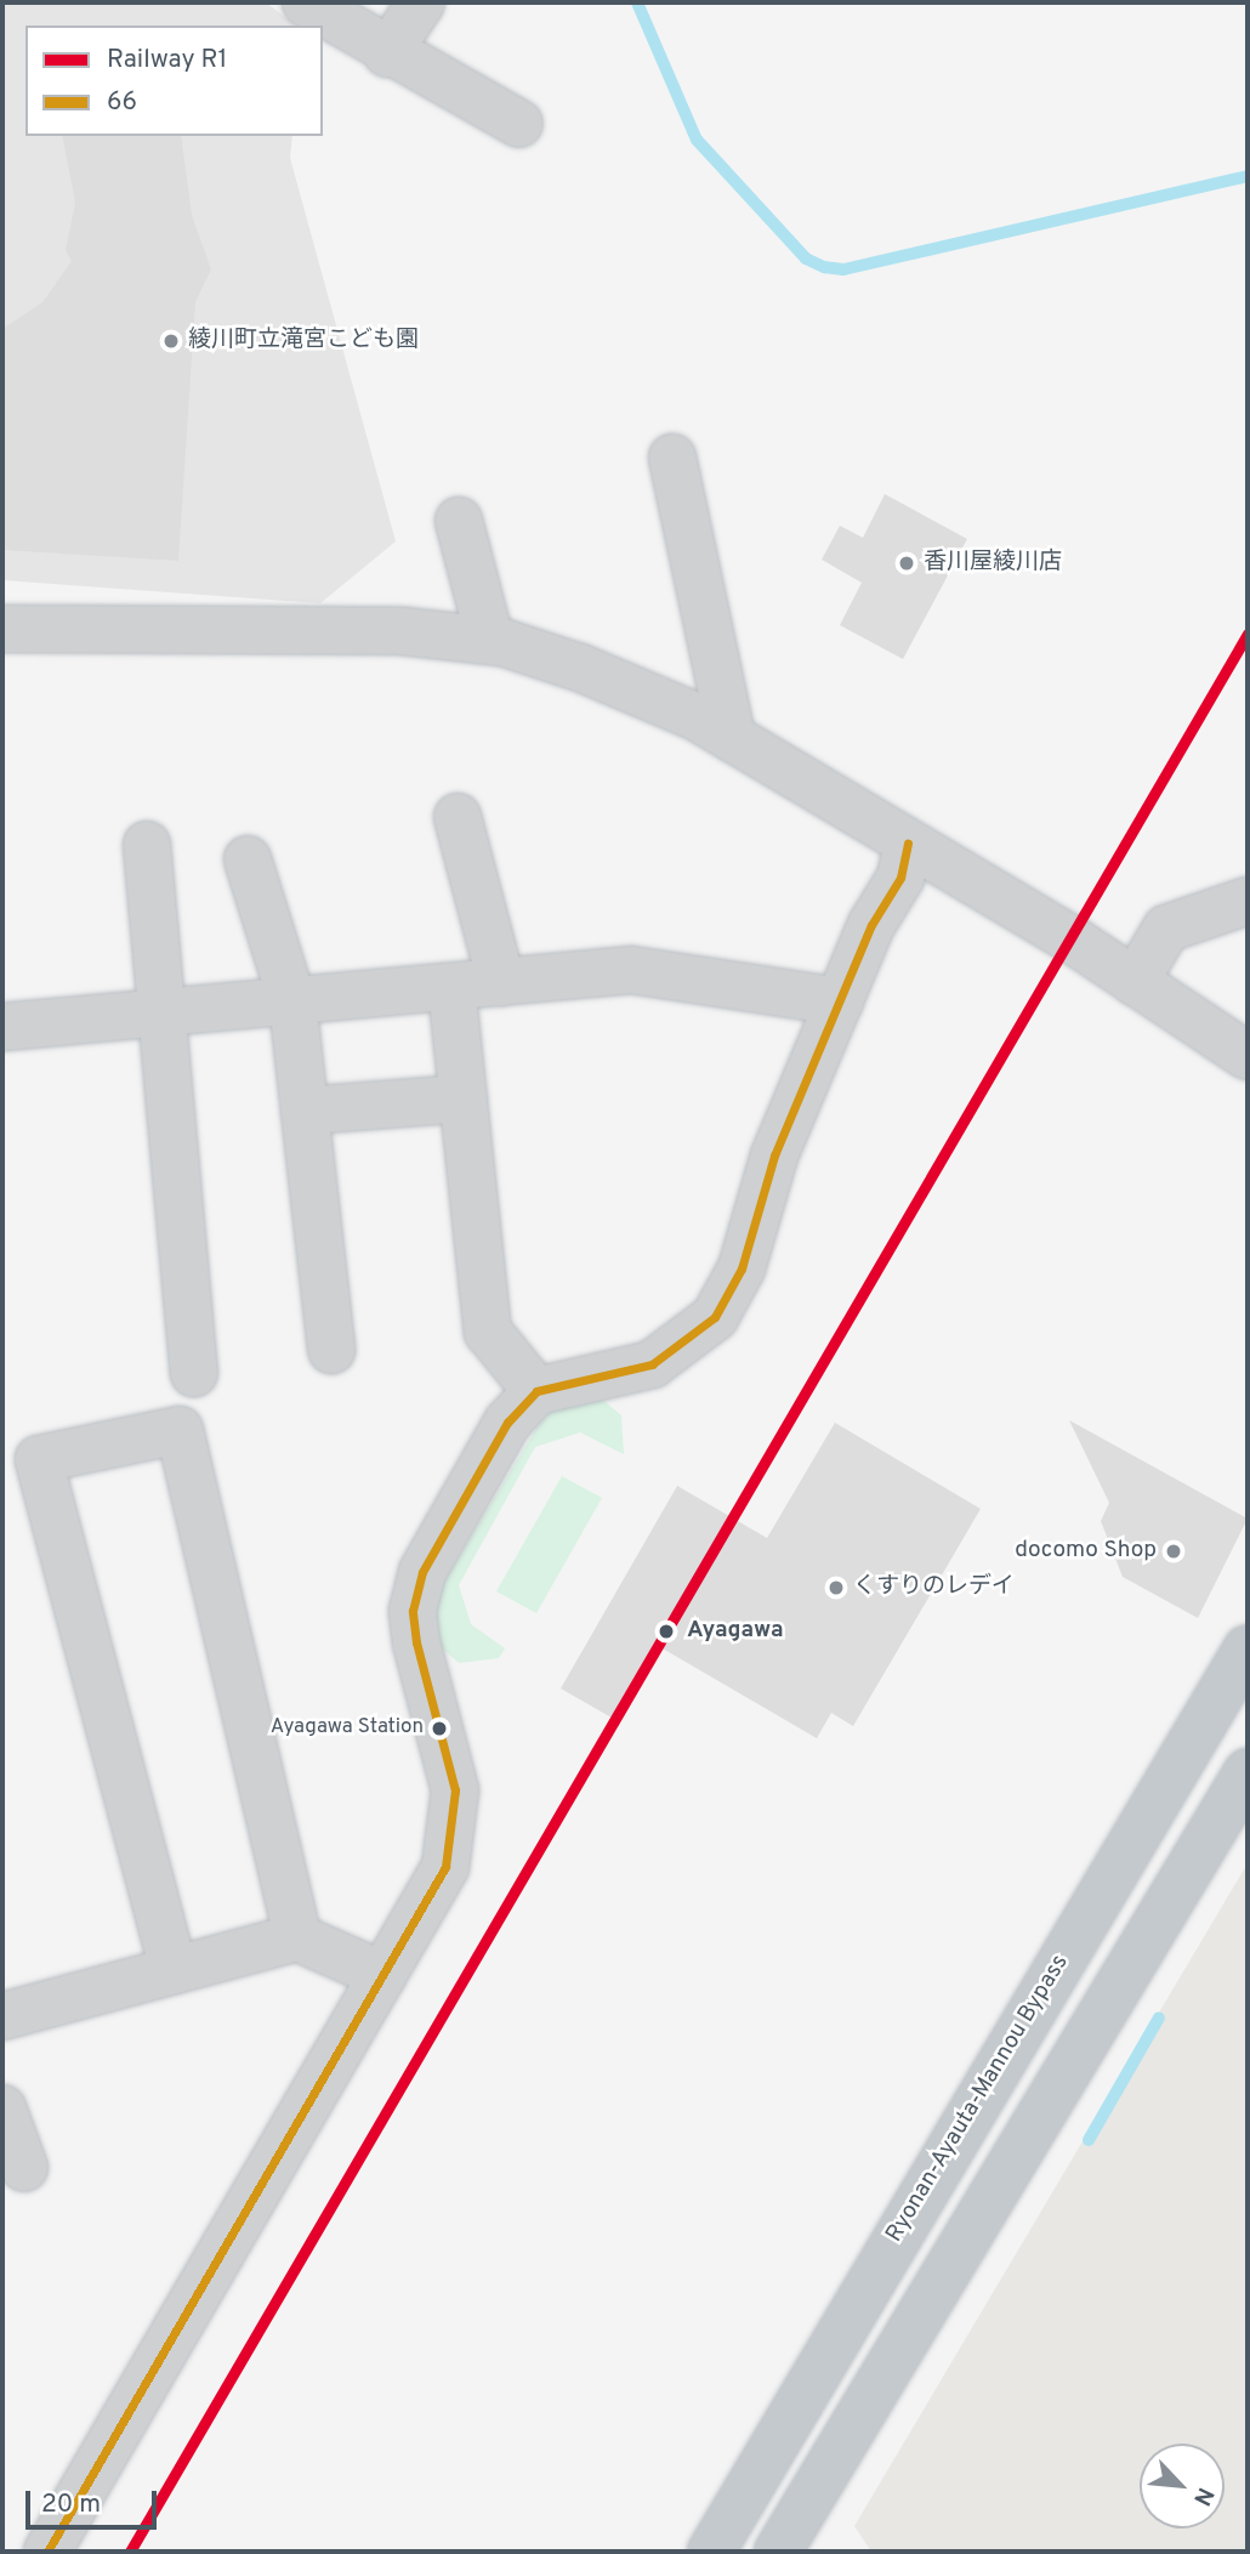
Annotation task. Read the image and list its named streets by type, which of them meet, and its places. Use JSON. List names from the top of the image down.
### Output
{
  "streets": {
    "highway": ["Ryonan-Ayauta-Mannou Bypass"]
  },
  "places": [
    "綾川町立滝宮こども園",
    "香川屋綾川店",
    "docomo Shop",
    "くすりのレデイ",
    "Ayagawa",
    "Ayagawa Station"
  ],
  "lines": ["rail line R1", "transit line 66"],
  "legend": ["Railway R1", "66"],
  "scale_bar": "20 m",
  "north": "bottom right"
}
